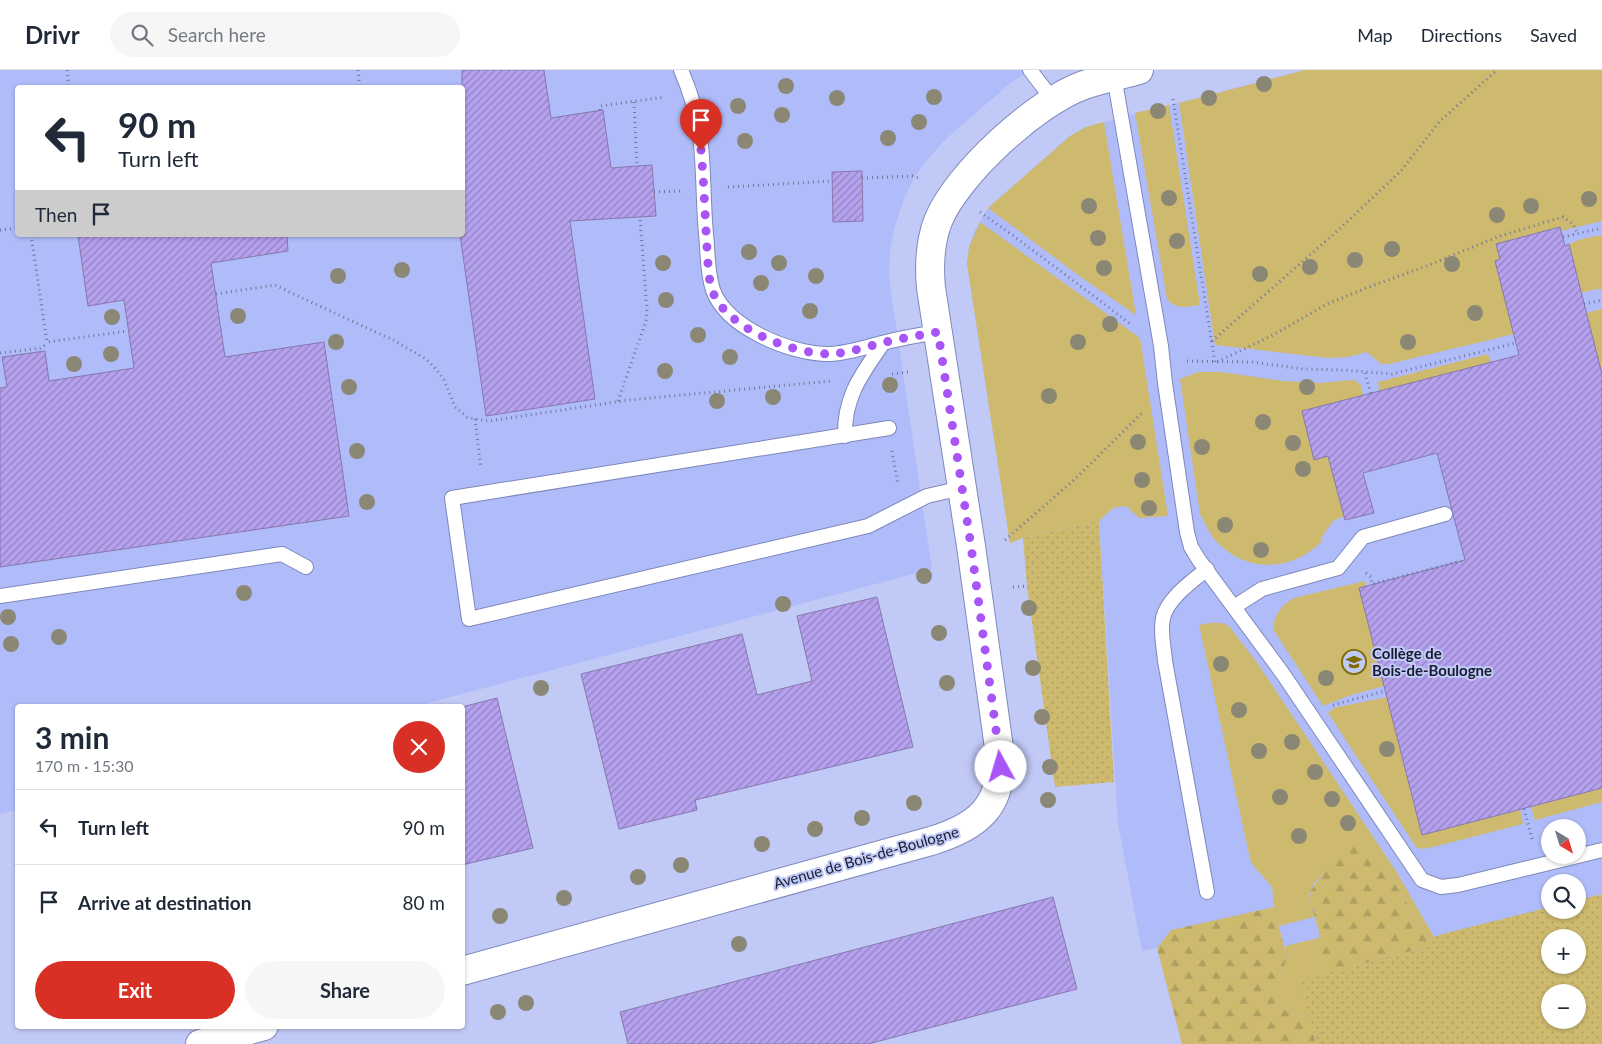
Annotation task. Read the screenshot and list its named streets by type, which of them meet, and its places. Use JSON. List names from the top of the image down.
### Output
{
  "streets": {
    "street": ["Avenue de Bois-de-Boulogne"]
  },
  "places": {
    "school or university": ["Collège de Bois-de-Boulogne"]
  },
  "north": "bottom right",
  "page": {
    "header": "Drivr",
    "search": "Search here",
    "nav": ["Map", "Directions", "Saved"],
    "turn": ["90 m", "Turn left"],
    "then": "Then",
    "heading": ["3 min", "170 m · 15:30"],
    "list": [
      {
        "name": "Turn left",
        "value": "90 m"
      },
      {
        "name": "Arrive at destination",
        "value": "80 m"
      }
    ],
    "map_buttons": ["+", "−"],
    "buttons": ["Exit", "Share"]
  }
}
